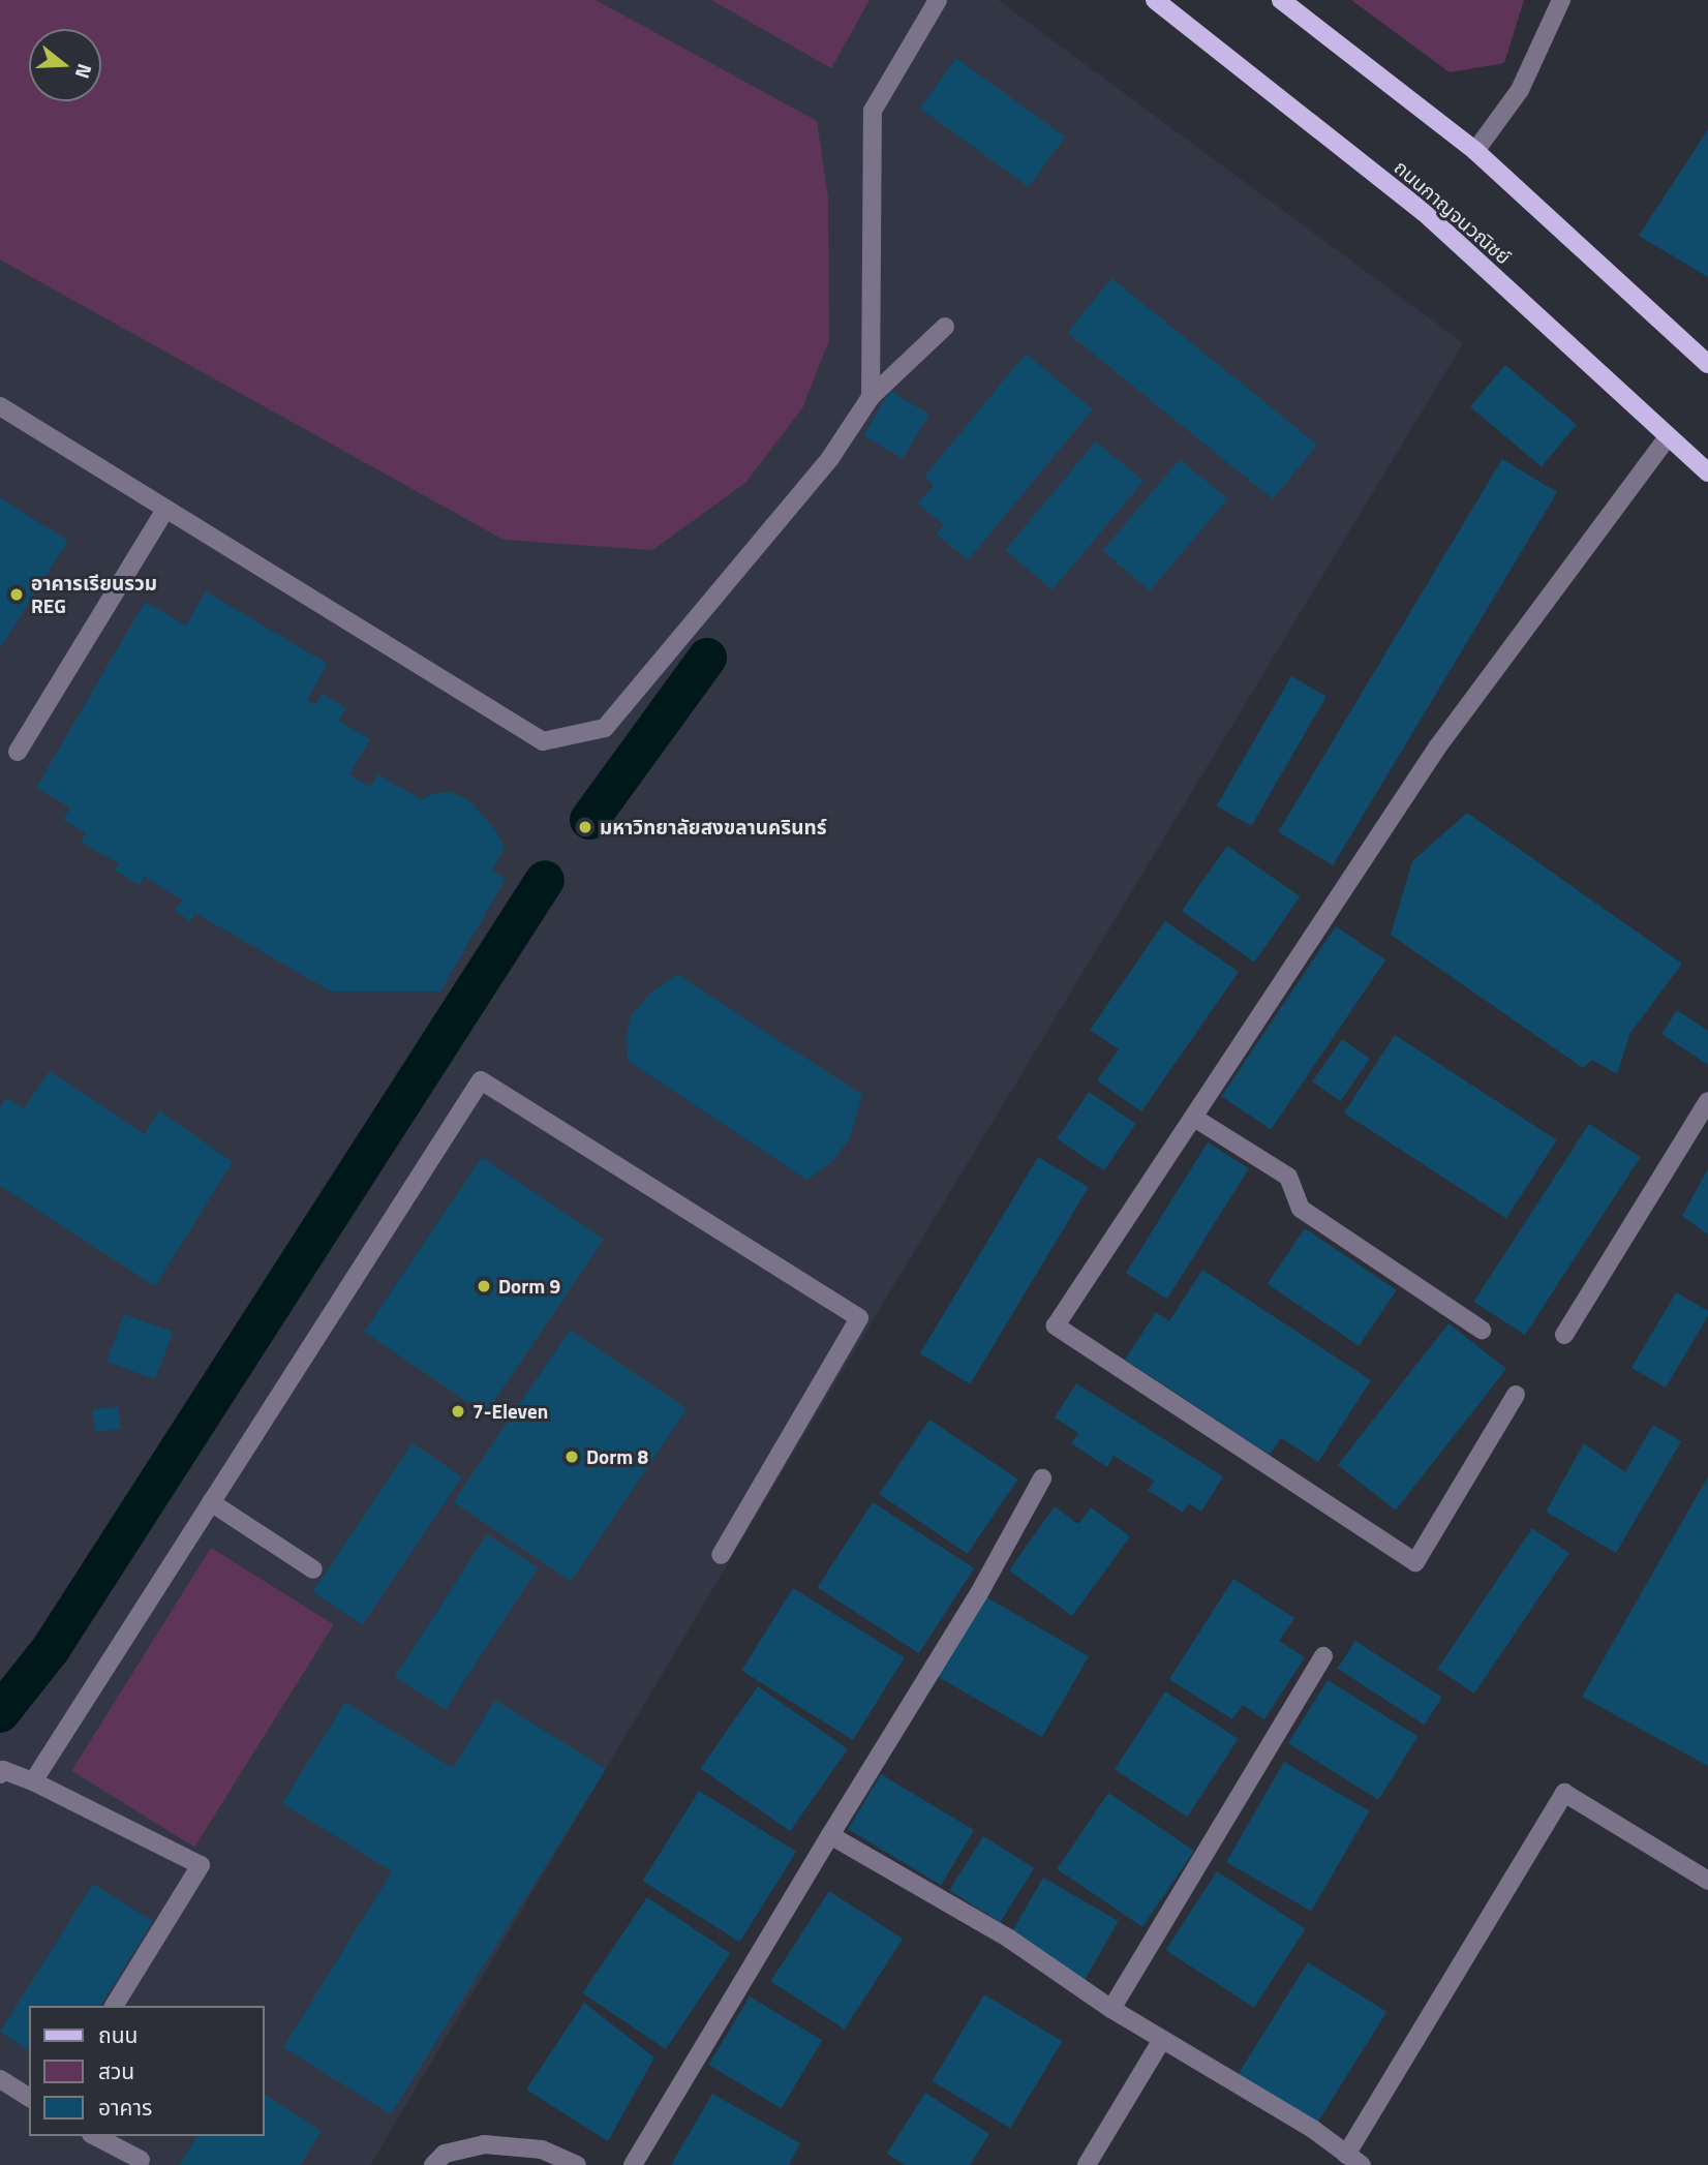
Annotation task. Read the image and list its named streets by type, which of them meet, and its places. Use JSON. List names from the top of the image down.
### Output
{
  "streets": {
    "main road": ["ถนนกาญจนวณิชย์"]
  },
  "places": [
    "อาคารเรียนรวม REG",
    "มหาวิทยาลัยสงขลานครินทร์",
    "Dorm 9",
    "7-Eleven",
    "Dorm 8"
  ],
  "legend": ["ถนน", "สวน", "อาคาร"],
  "north": "right"
}
